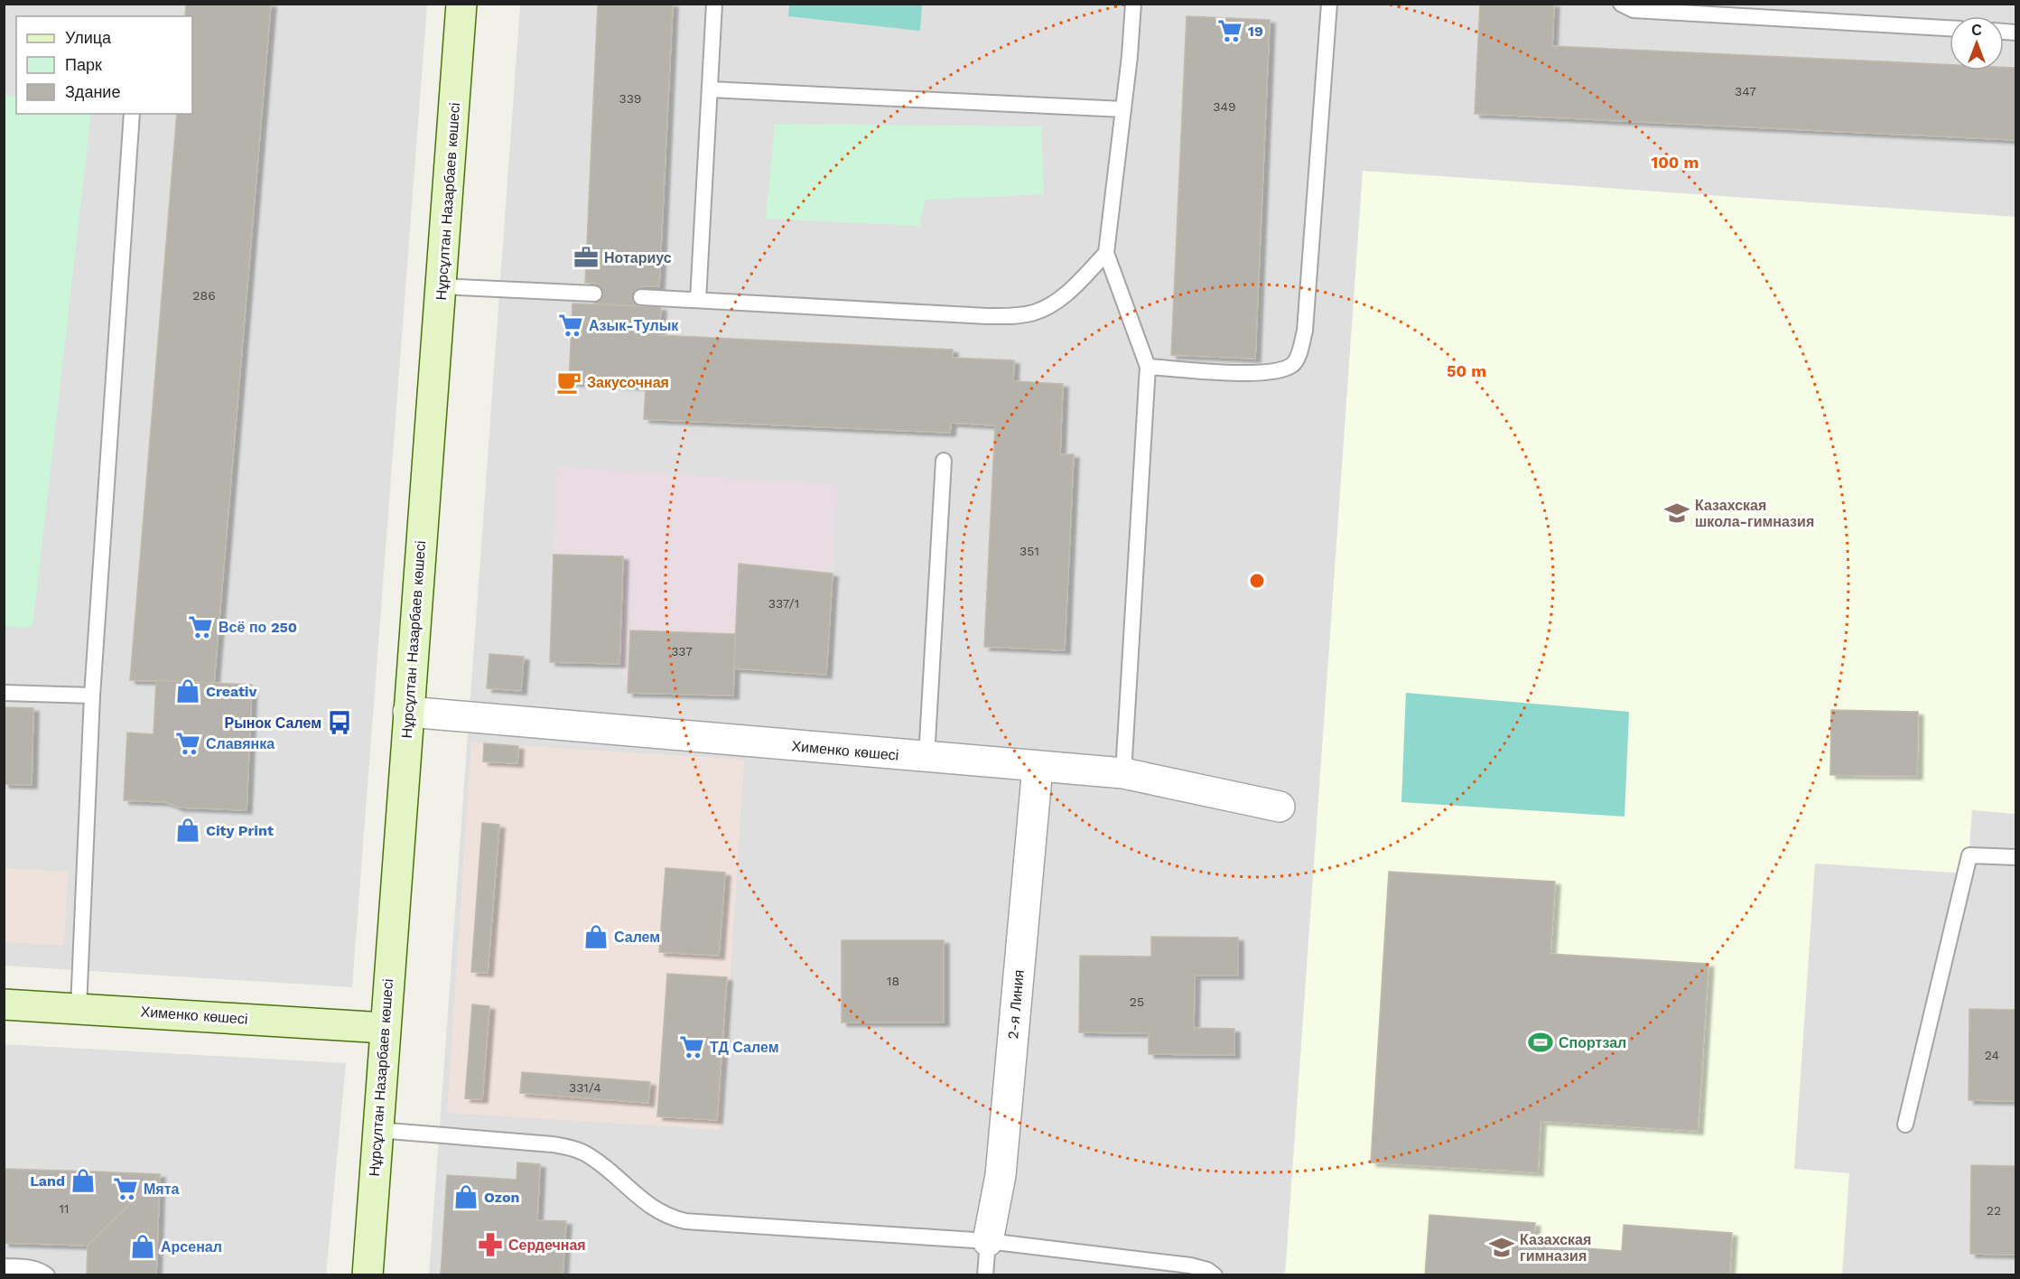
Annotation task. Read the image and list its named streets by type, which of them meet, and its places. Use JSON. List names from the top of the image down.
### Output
{
  "streets": {
    "main road": ["Нұрсұлтан Назарбаев көшесі", "Хименко көшесі"],
    "street": ["2-я Линия"]
  },
  "crossings": [
    ["Нұрсұлтан Назарбаев көшесі", "Хименко көшесі"],
    ["Хименко көшесі", "2-я Линия"]
  ],
  "places": {
    "supermarket": [
      "19",
      "Азык-Тулык",
      "Всё по 250",
      "Славянка",
      "ТД Салем",
      "Мята"
    ],
    "office": ["Нотариус"],
    "cafe": ["Закусочная"],
    "school or university": ["Казахская школа-гимназия", "Казахская гимназия"],
    "shop": [
      "Creativ",
      "City Print",
      "Салем",
      "Land",
      "Ozon",
      "Арсенал"
    ],
    "bus stop": ["Рынок Салем"],
    "sports": ["Спортзал"],
    "pharmacy": ["Сердечная"]
  },
  "house_numbers": [
    "347",
    "339",
    "349",
    "286",
    "351",
    "337/1",
    "337",
    "18",
    "25",
    "24",
    "331/4",
    "11",
    "22"
  ],
  "legend": ["Улица", "Парк", "Здание"],
  "north": "top",
  "rings": ["100 m", "50 m"]
}
